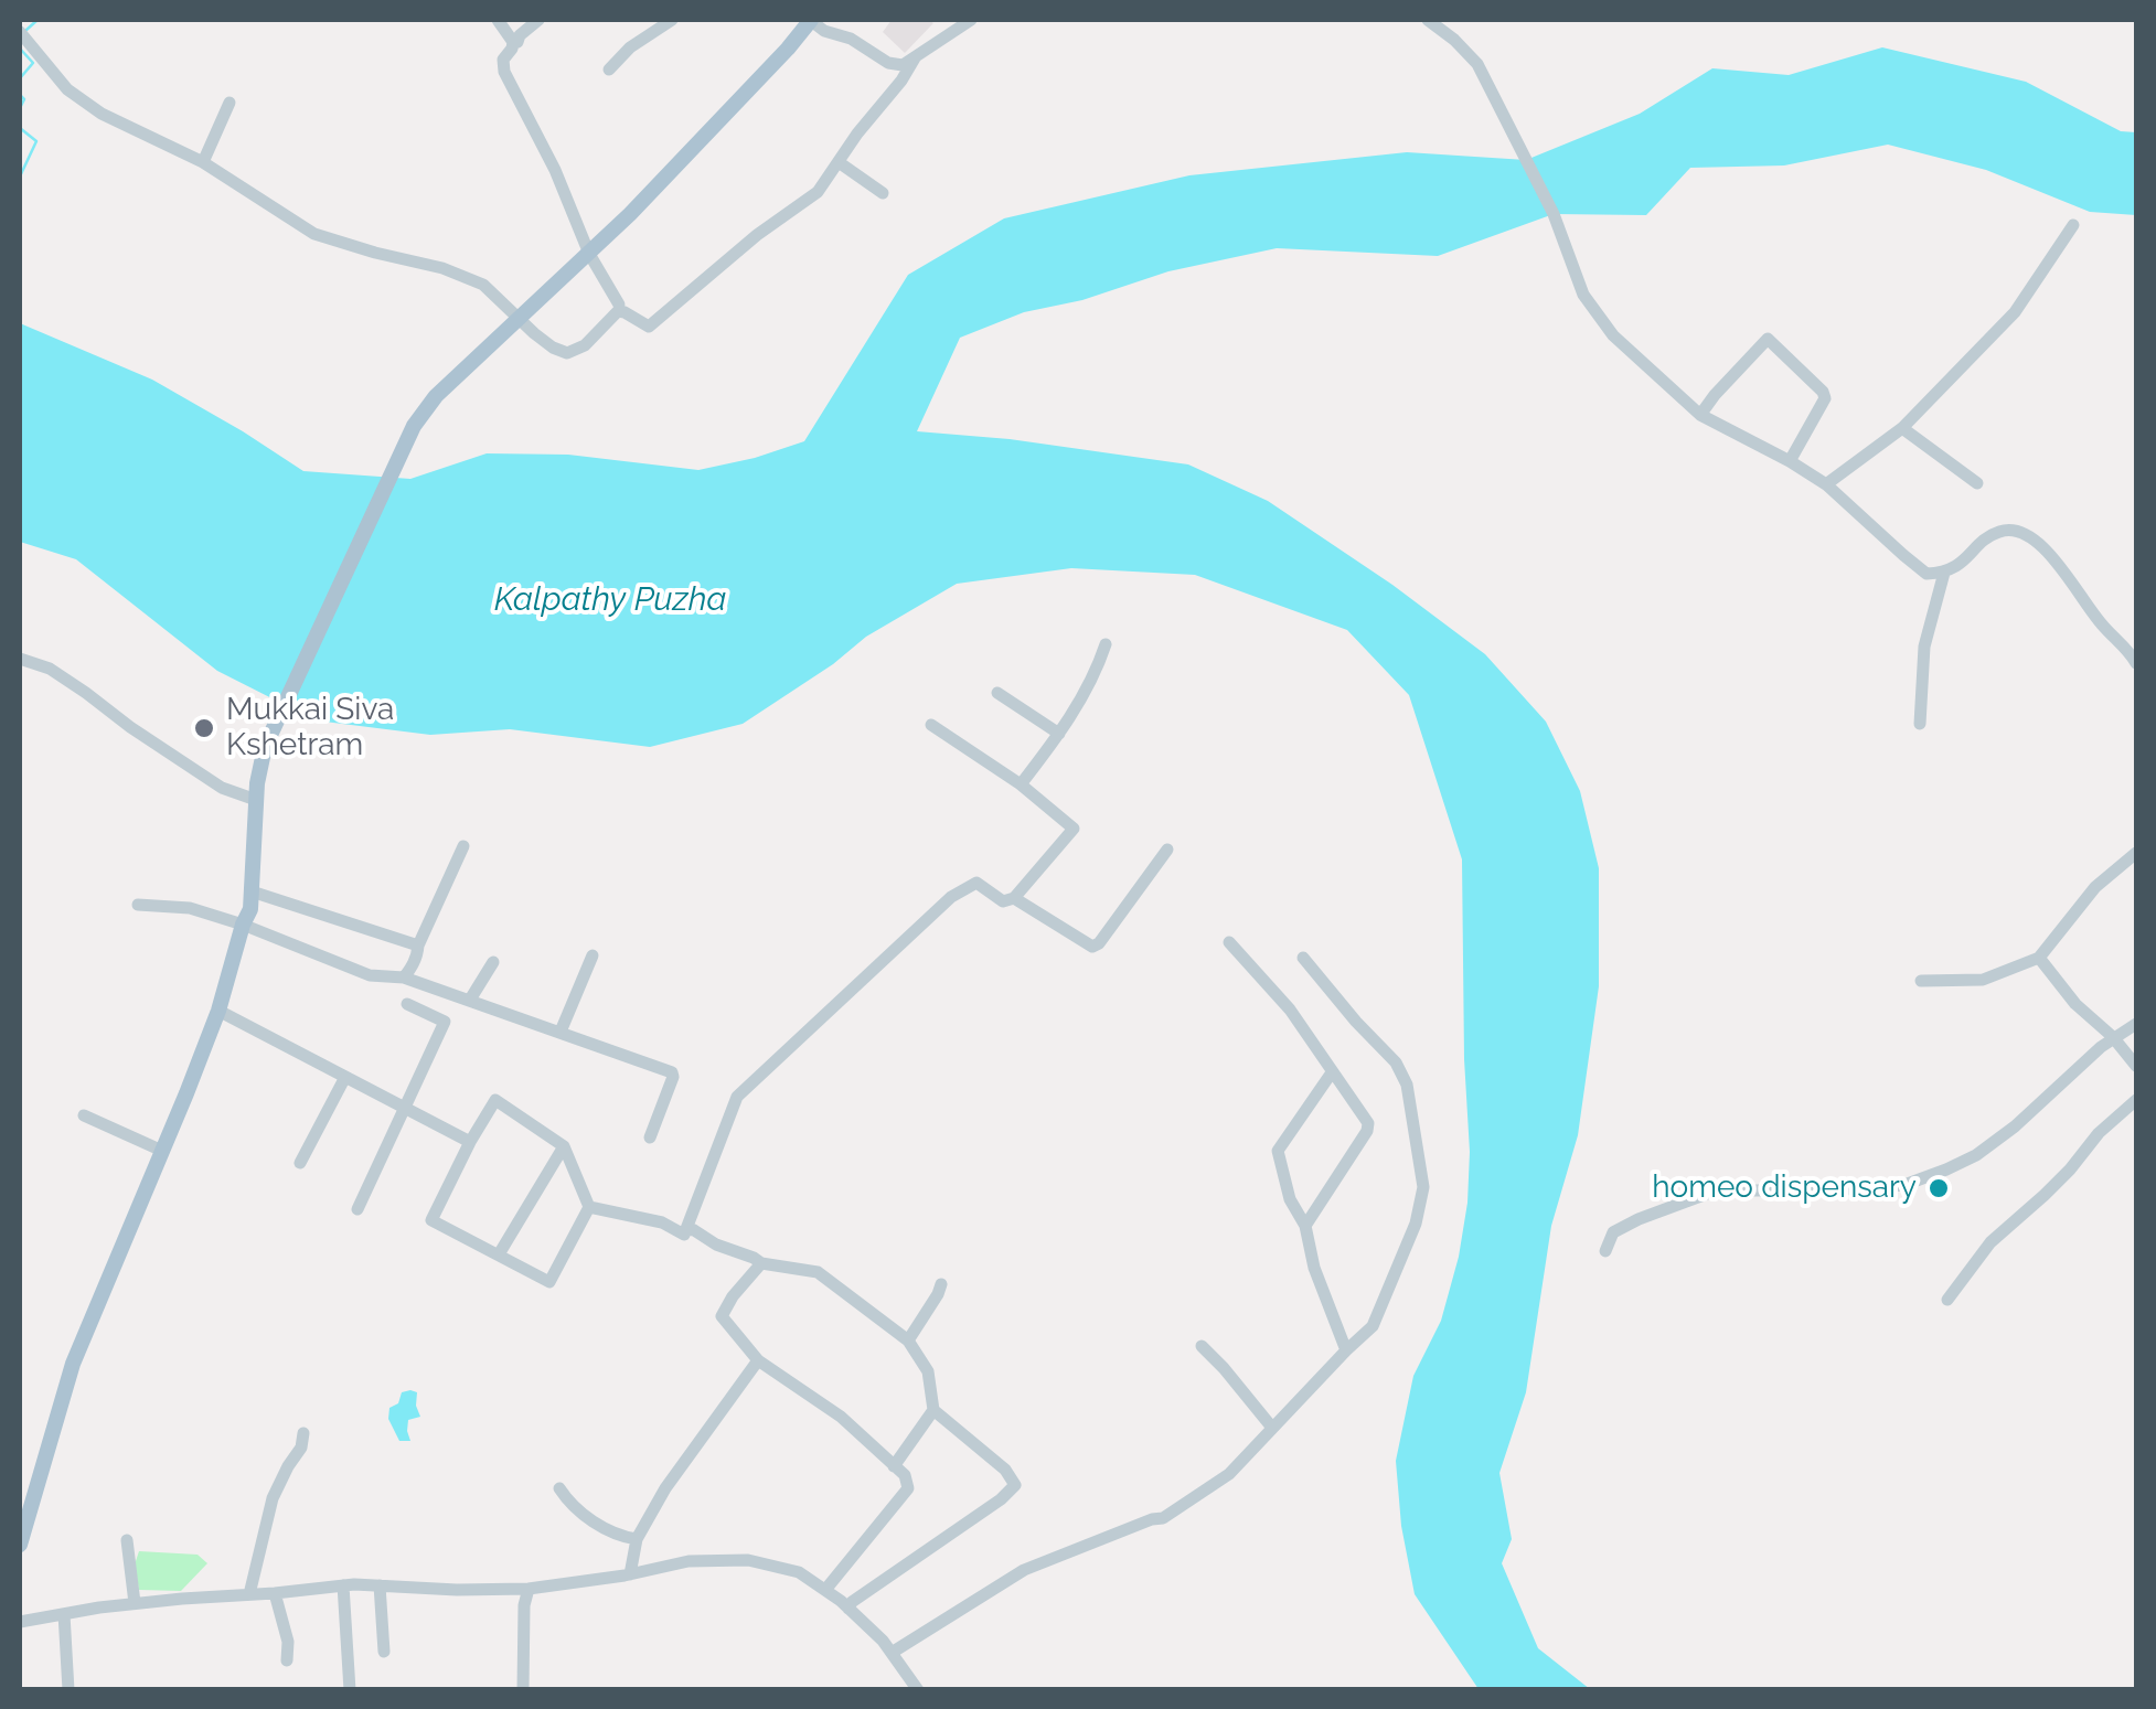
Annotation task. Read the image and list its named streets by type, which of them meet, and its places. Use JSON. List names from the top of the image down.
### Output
{
  "water": ["Kalpathy Puzha"],
  "places": ["Mukkai Siva Kshetram", "homeo dispensary"]
}
